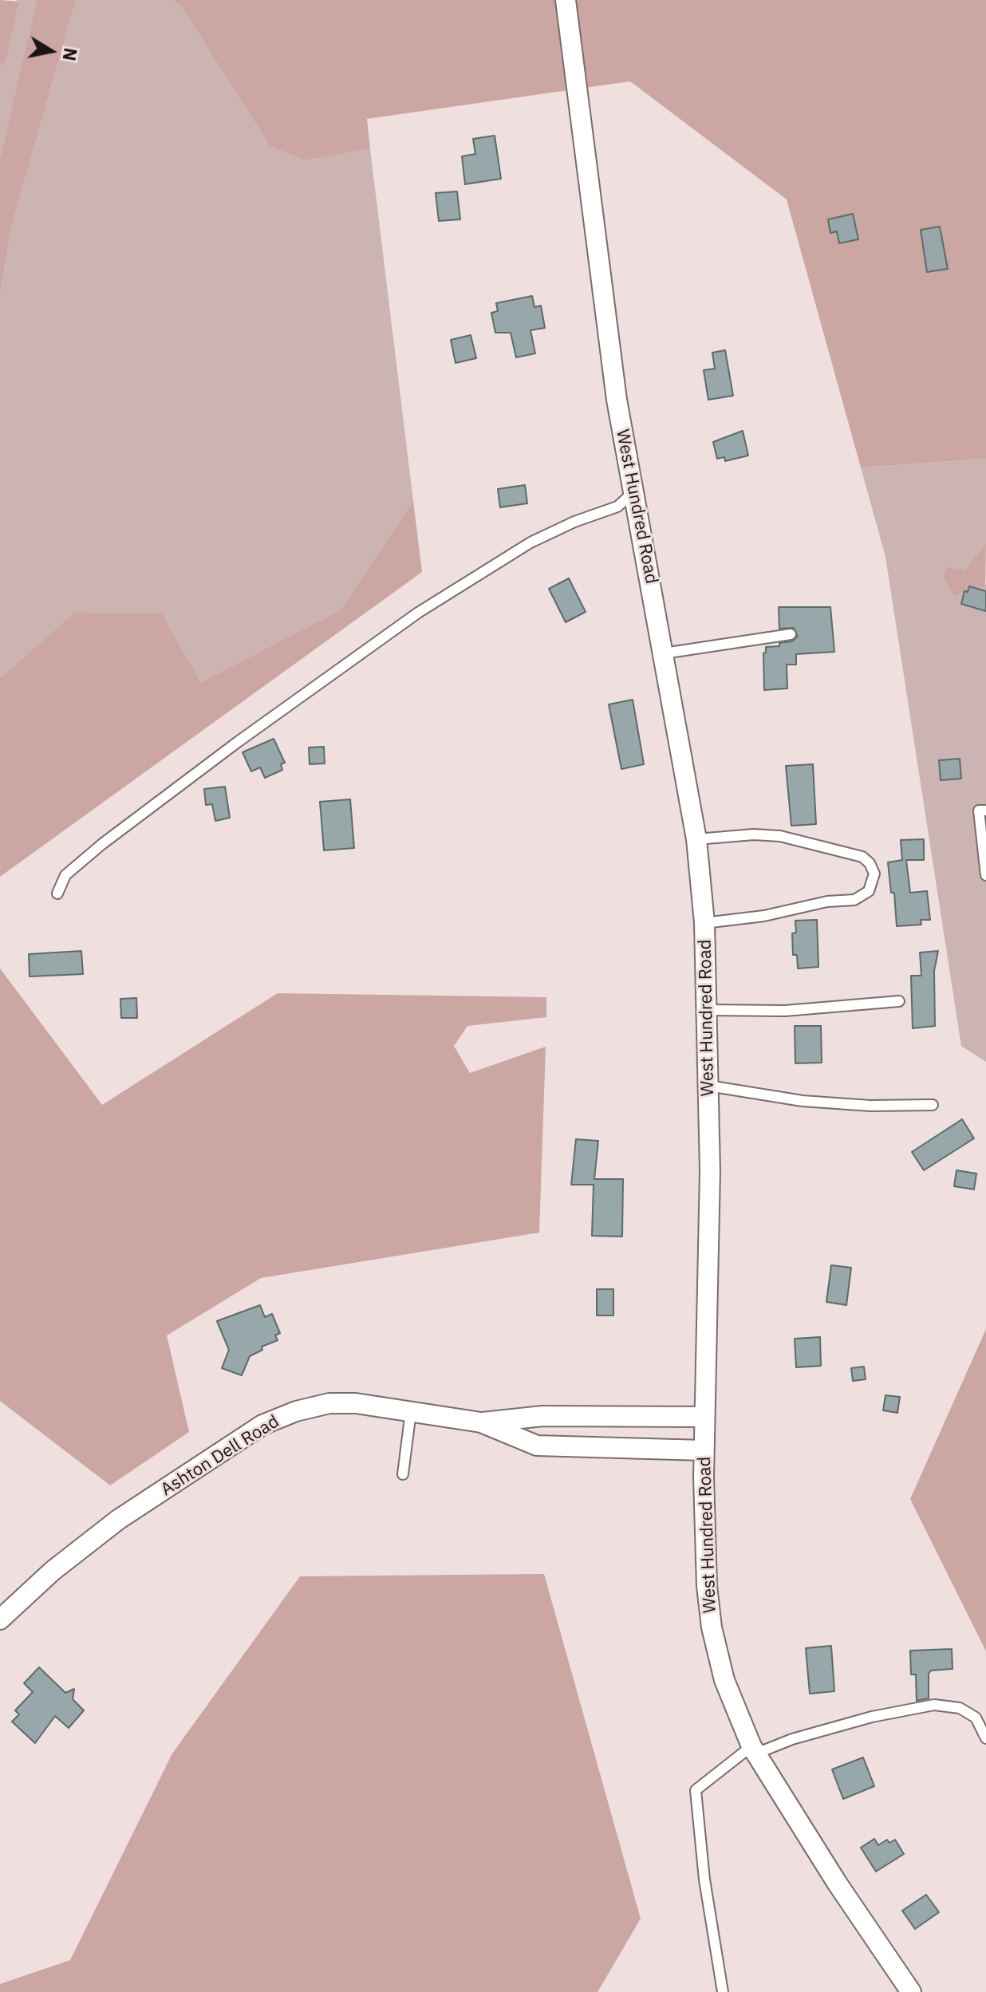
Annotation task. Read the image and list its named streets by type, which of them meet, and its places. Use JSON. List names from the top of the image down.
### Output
{
  "streets": {
    "street": ["West Hundred Road", "Ashton Dell Road"]
  },
  "crossings": [
    ["West Hundred Road", "Ashton Dell Road"]
  ],
  "north": "right"
}
